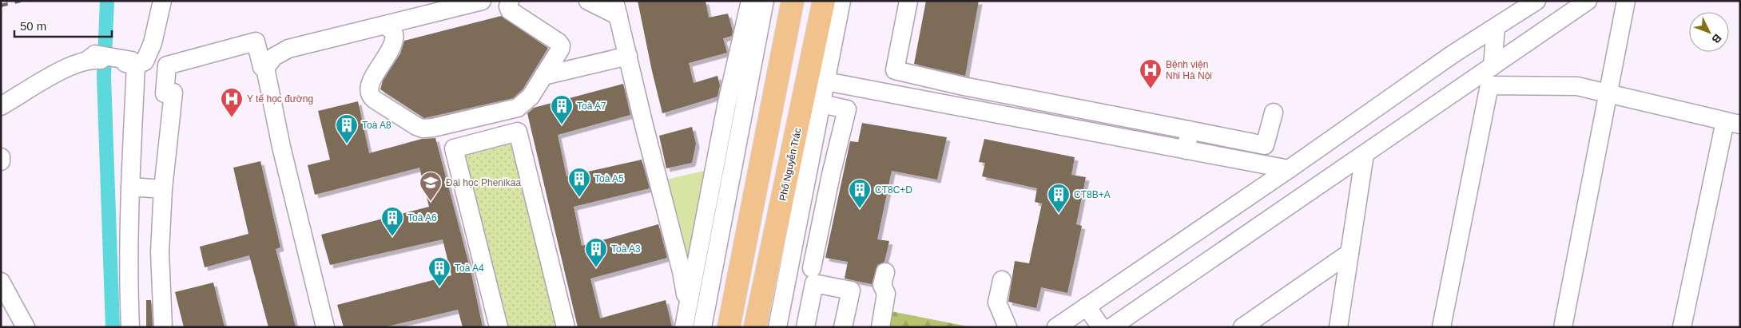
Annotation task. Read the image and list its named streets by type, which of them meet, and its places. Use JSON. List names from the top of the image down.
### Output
{
  "streets": {
    "main road": ["Phố Nguyễn Trác"]
  },
  "places": {
    "hospital": ["Bệnh viện Nhi Hà Nội", "Y tế học đường"],
    "building": [
      "Toà A7",
      "Toà A8",
      "Toà A5",
      "CT8C+D",
      "CT8B+A",
      "Toà A6",
      "Toà A3",
      "Toà A4"
    ],
    "school or university": ["Đại học Phenikaa"]
  },
  "scale_bar": "50 m",
  "north": "bottom right"
}
